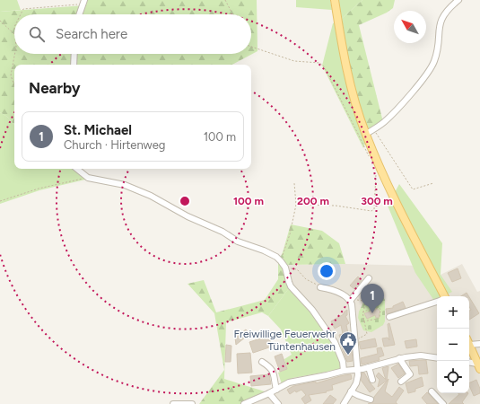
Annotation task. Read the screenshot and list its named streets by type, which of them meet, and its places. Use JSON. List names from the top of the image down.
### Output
{
  "places": {
    "public building": ["Freiwillige Feuerwehr Tüntenhausen"]
  },
  "north": "top left",
  "page": {
    "search": "Search here",
    "heading": "Nearby",
    "list": [
      {
        "mark": "1",
        "name": "St. Michael",
        "note": "Church · Hirtenweg",
        "value": "100 m"
      }
    ],
    "pins": "1",
    "map_buttons": ["+", "−"]
  },
  "rings": ["100 m", "200 m", "300 m"]
}
